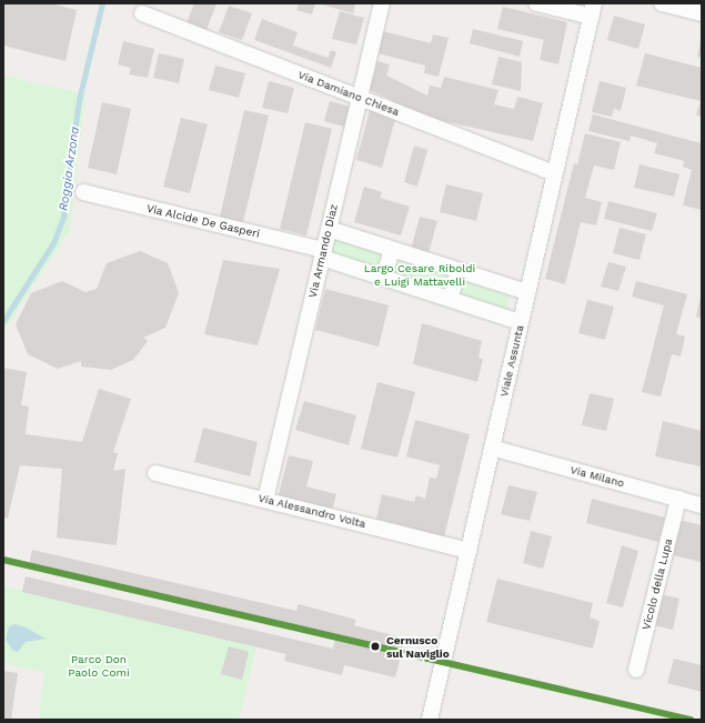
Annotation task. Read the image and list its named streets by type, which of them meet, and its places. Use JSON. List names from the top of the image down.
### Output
{
  "streets": {
    "street": [
      "Via Damiano Chiesa",
      "Via Alcide De Gasperi",
      "Via Armando Diaz",
      "Viale Assunta",
      "Via Milano",
      "Via Alessandro Volta",
      "Vicolo della Lupa"
    ]
  },
  "crossings": [
    ["Via Damiano Chiesa", "Via Armando Diaz"],
    ["Via Damiano Chiesa", "Viale Assunta"],
    ["Via Alcide De Gasperi", "Via Armando Diaz"],
    ["Via Armando Diaz", "Via Alessandro Volta"],
    ["Viale Assunta", "Via Milano"],
    ["Viale Assunta", "Via Alessandro Volta"],
    ["Via Milano", "Vicolo della Lupa"]
  ],
  "water": ["Roggia Arzona"],
  "parks": ["Largo Cesare Riboldi e Luigi Mattavelli", "Parco Don Paolo Comi"],
  "places": ["Cernusco sul Naviglio"]
}
